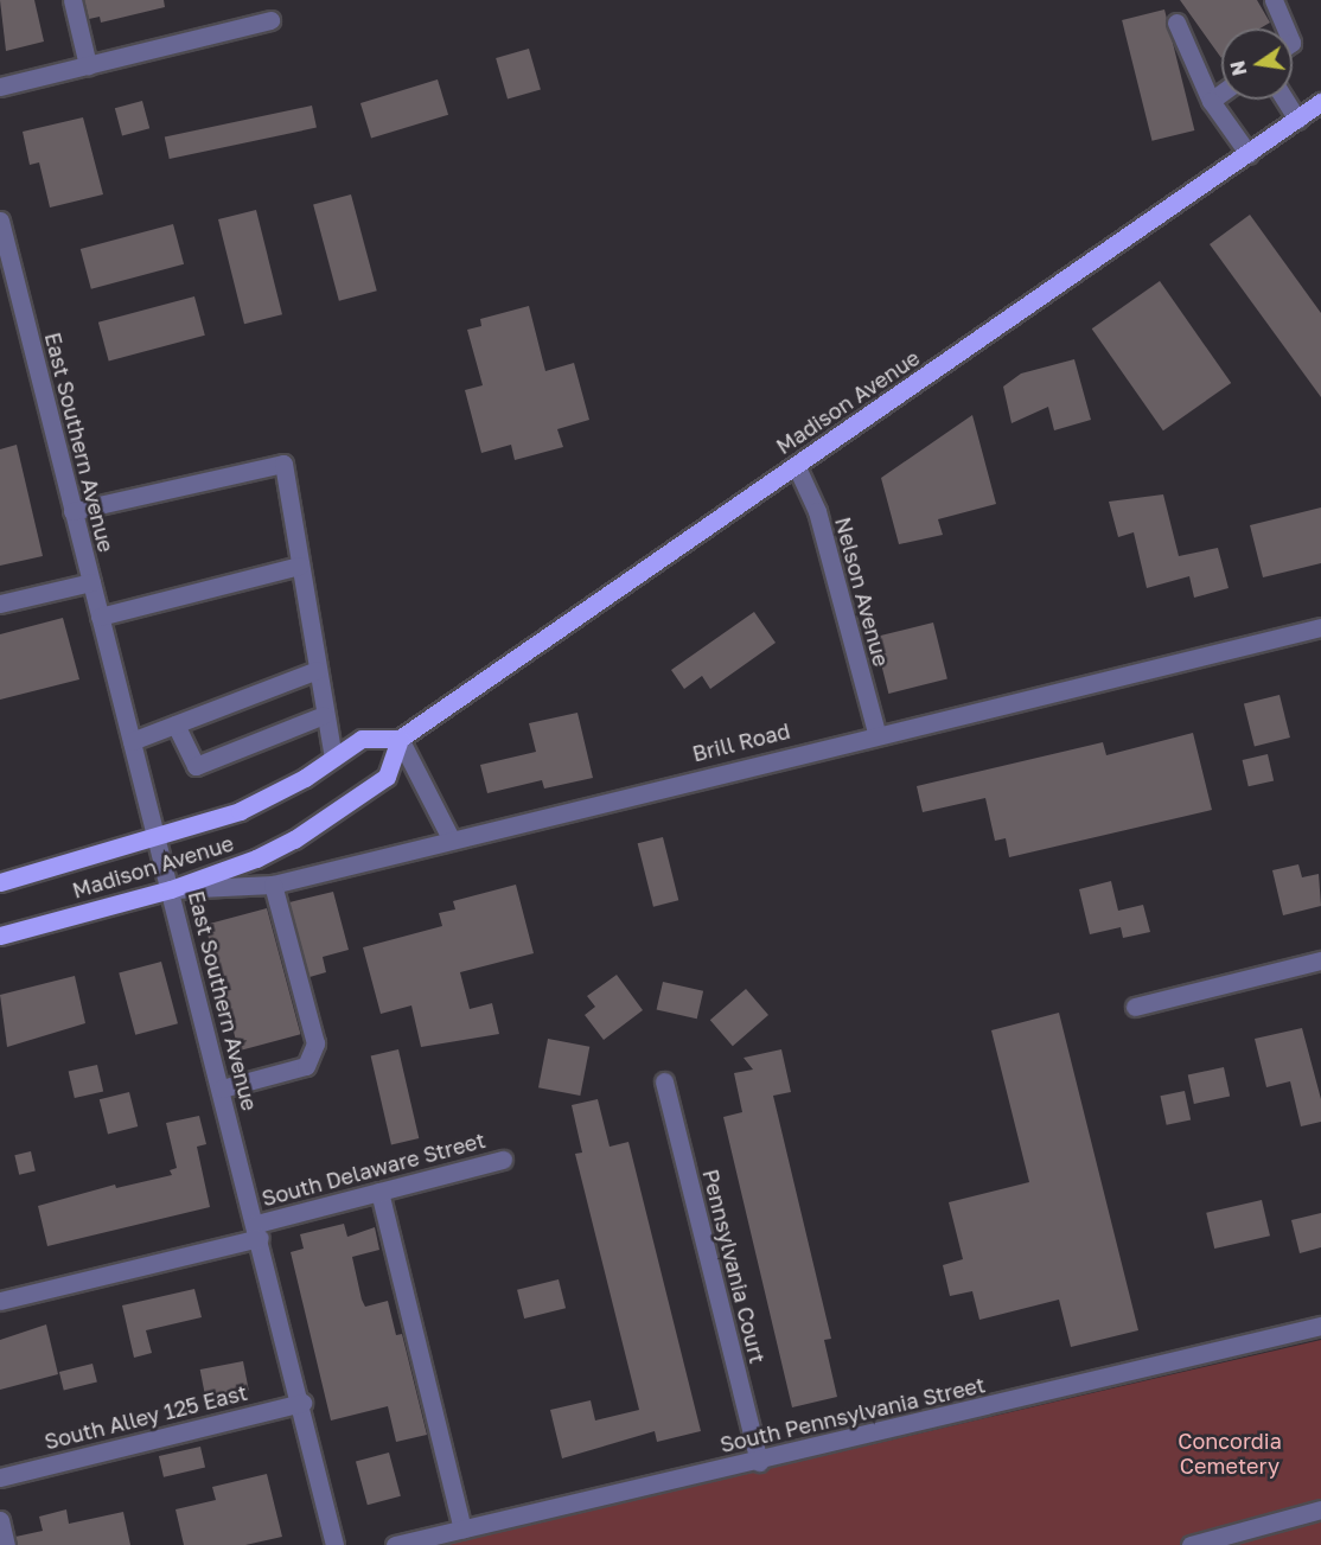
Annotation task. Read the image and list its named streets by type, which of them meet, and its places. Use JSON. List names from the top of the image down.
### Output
{
  "streets": {
    "main road": ["Madison Avenue"],
    "street": [
      "East Southern Avenue",
      "Nelson Avenue",
      "Brill Road",
      "South Delaware Street",
      "Pennsylvania Court",
      "South Pennsylvania Street",
      "South Alley 125 East"
    ]
  },
  "crossings": [
    ["Madison Avenue", "East Southern Avenue"],
    ["Madison Avenue", "Nelson Avenue"],
    ["Madison Avenue", "Brill Road"],
    ["East Southern Avenue", "Brill Road"],
    ["East Southern Avenue", "South Delaware Street"],
    ["East Southern Avenue", "South Alley 125 East"],
    ["Nelson Avenue", "Brill Road"],
    ["Pennsylvania Court", "South Pennsylvania Street"]
  ],
  "parks": ["Concordia Cemetery"],
  "north": "left"
}
